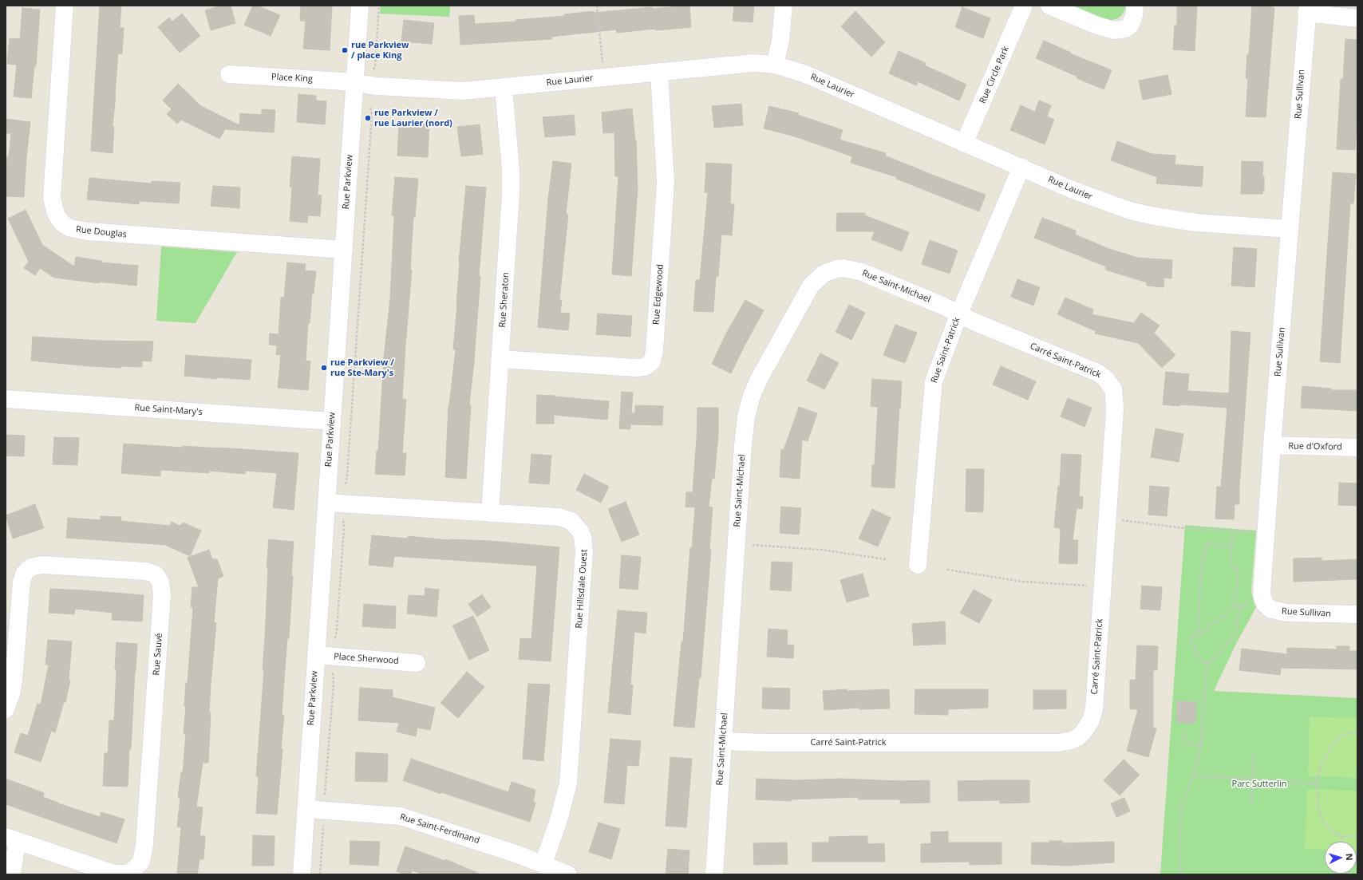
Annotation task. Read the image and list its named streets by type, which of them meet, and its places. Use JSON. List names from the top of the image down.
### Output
{
  "streets": {
    "street": [
      "Rue Circle Park",
      "Place King",
      "Rue Laurier",
      "Rue Sullivan",
      "Rue Parkview",
      "Rue Douglas",
      "Rue Saint-Michael",
      "Rue Edgewood",
      "Rue Sheraton",
      "Rue Saint-Patrick",
      "Carré Saint-Patrick",
      "Rue Saint-Mary's",
      "Rue d'Oxford",
      "Rue Hillsdale Ouest",
      "Rue Sauvé",
      "Place Sherwood",
      "Rue Saint-Ferdinand"
    ]
  },
  "crossings": [
    ["Rue Circle Park", "Rue Laurier"],
    ["Place King", "Rue Laurier"],
    ["Place King", "Rue Parkview"],
    ["Rue Laurier", "Rue Sullivan"],
    ["Rue Laurier", "Rue Parkview"],
    ["Rue Laurier", "Rue Edgewood"],
    ["Rue Laurier", "Rue Sheraton"],
    ["Rue Laurier", "Rue Saint-Patrick"],
    ["Rue Sullivan", "Rue d'Oxford"],
    ["Rue Parkview", "Rue Douglas"],
    ["Rue Parkview", "Rue Saint-Mary's"],
    ["Rue Parkview", "Rue Hillsdale Ouest"],
    ["Rue Parkview", "Place Sherwood"],
    ["Rue Parkview", "Rue Saint-Ferdinand"],
    ["Rue Saint-Michael", "Rue Saint-Patrick"],
    ["Rue Saint-Michael", "Carré Saint-Patrick"],
    ["Rue Edgewood", "Rue Sheraton"],
    ["Rue Sheraton", "Rue Hillsdale Ouest"],
    ["Rue Saint-Patrick", "Carré Saint-Patrick"],
    ["Rue Hillsdale Ouest", "Rue Saint-Ferdinand"]
  ],
  "parks": ["Parc Sutterlin"],
  "places": ["rue Parkview / place King", "rue Parkview / rue Laurier (nord)", "rue Parkview / rue Ste-Mary's"],
  "north": "right"
}
